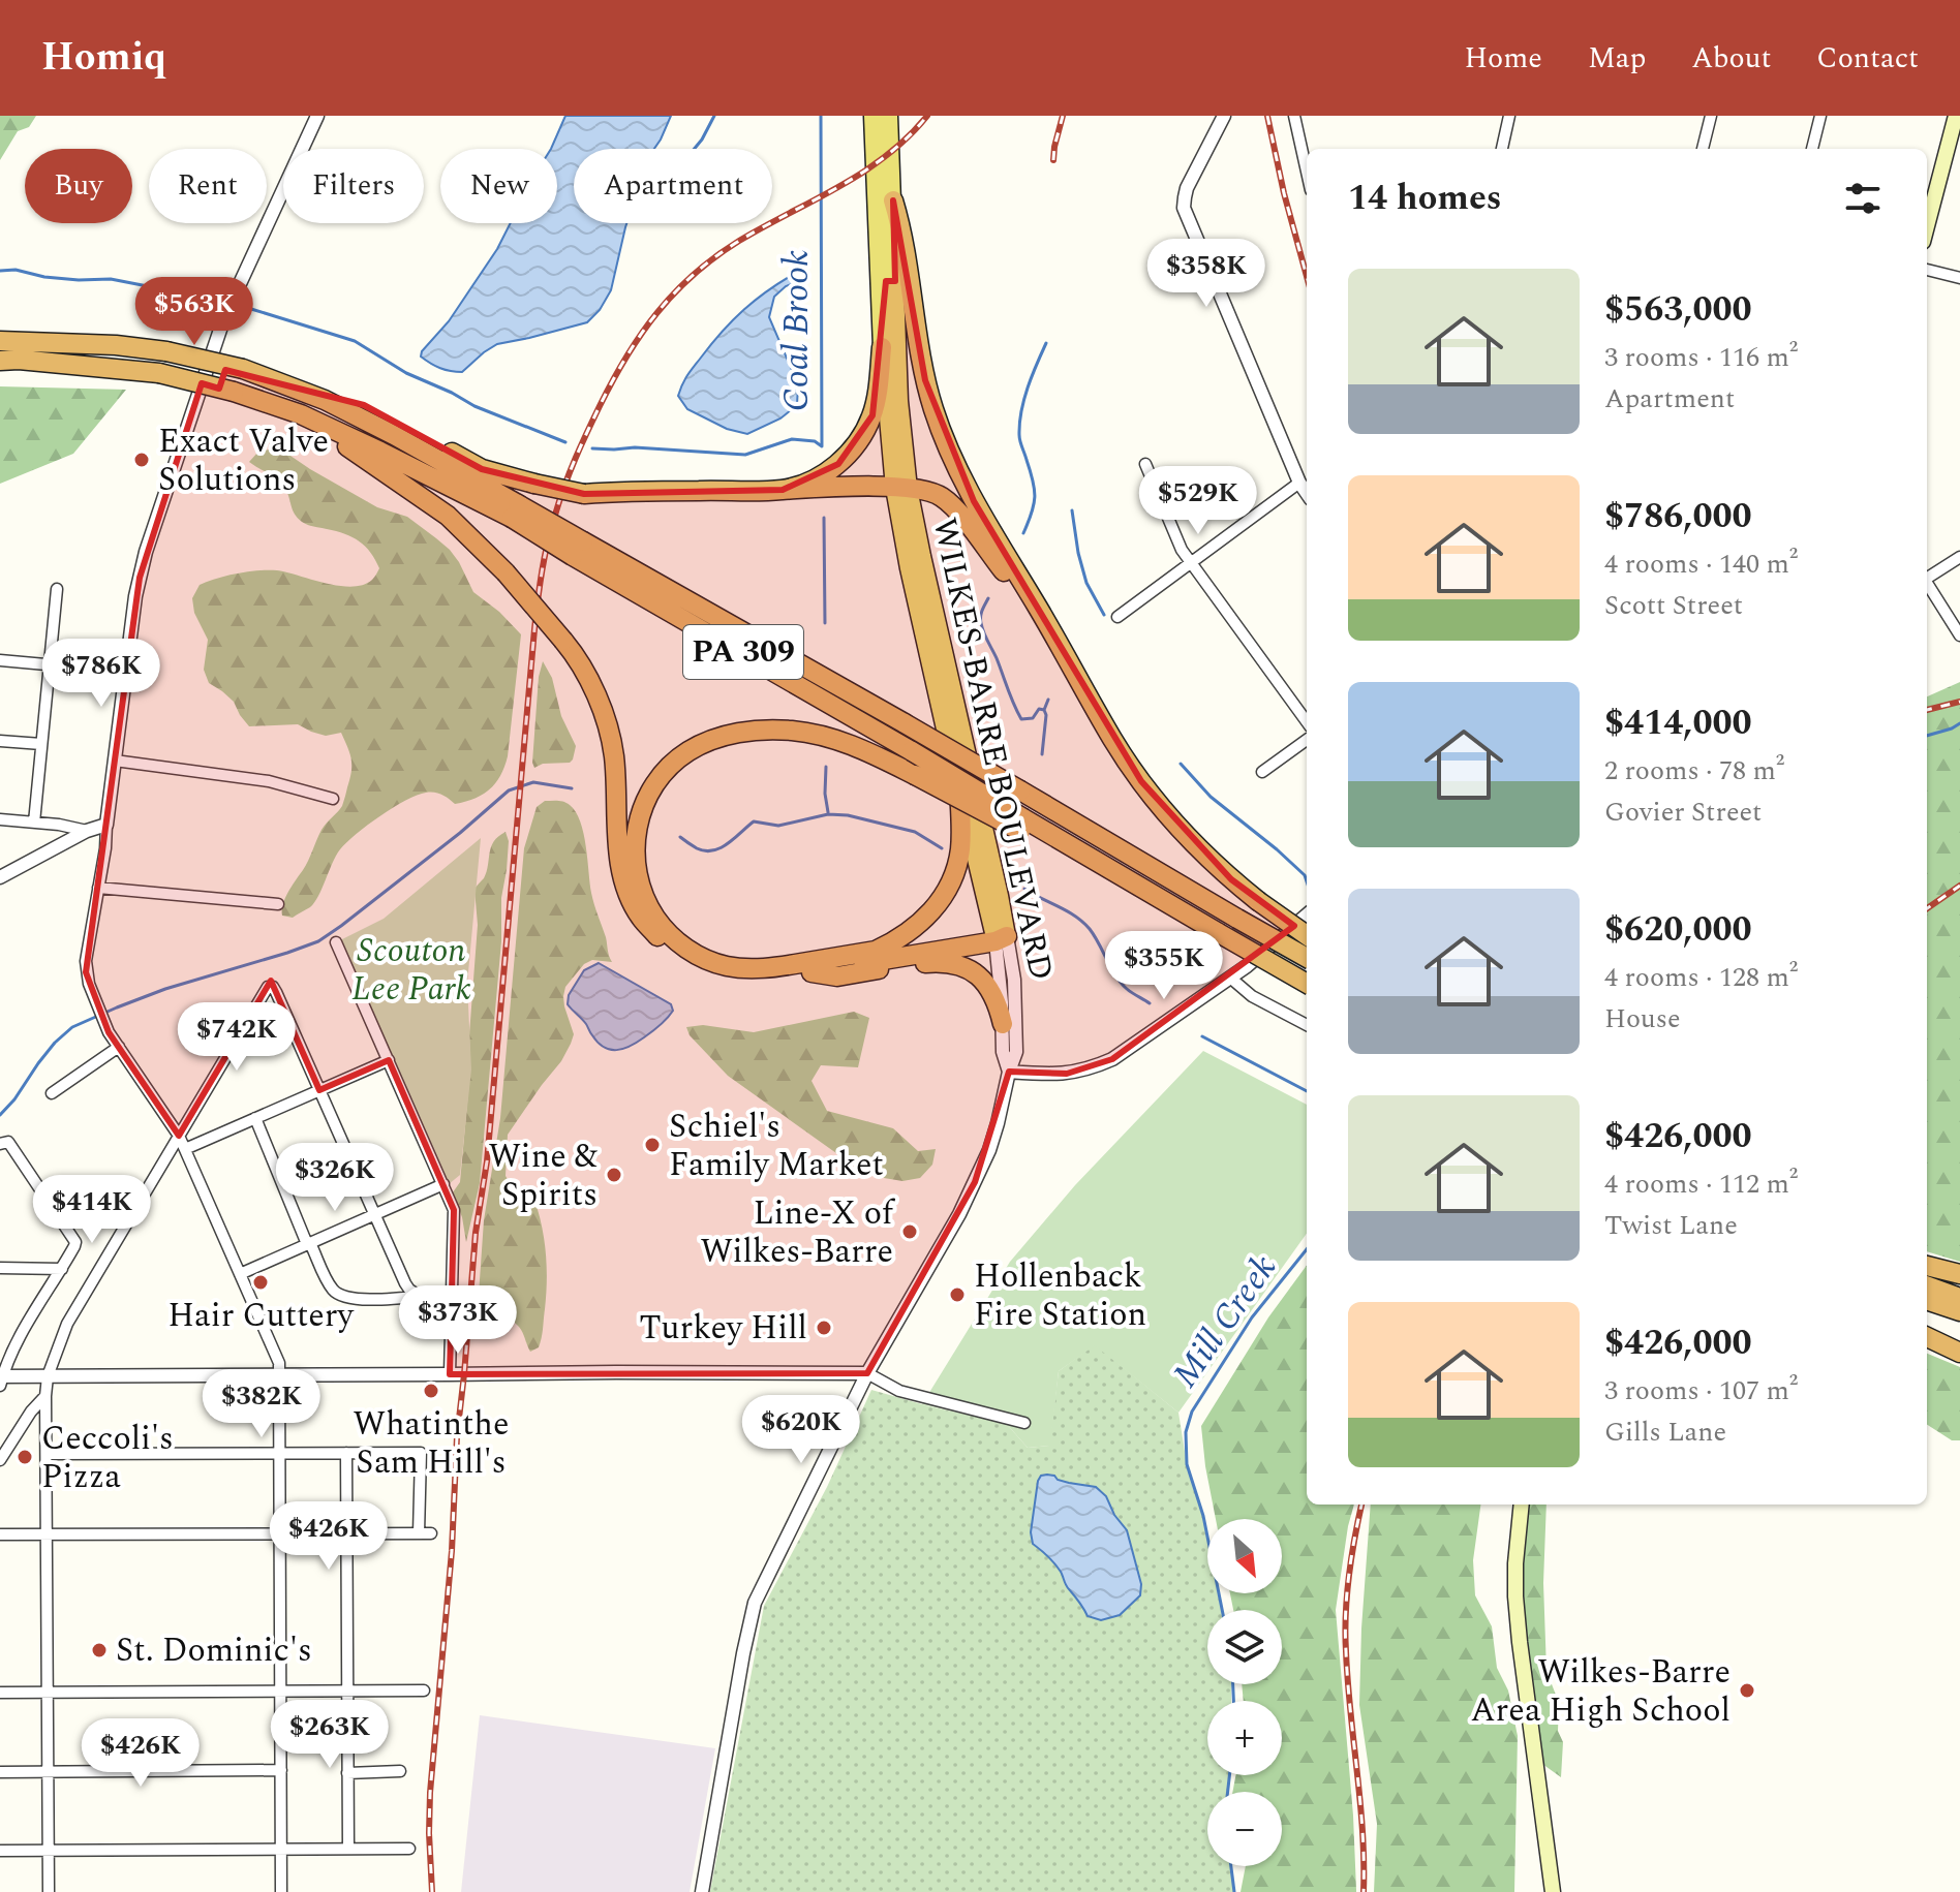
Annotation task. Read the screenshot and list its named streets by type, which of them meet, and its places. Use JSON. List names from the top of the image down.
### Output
{
  "streets": {
    "highway": ["PA 309"],
    "main road": ["WILKES-BARRE BOULEVARD"]
  },
  "water": ["Coal Brook", "Mill Creek"],
  "parks": ["Scouton Lee Park"],
  "places": [
    "Exact Valve Solutions",
    "Schiel's Family Market",
    "Wine & Spirits",
    "Line-X of Wilkes-Barre",
    "Hair Cuttery",
    "Hollenback Fire Station",
    "Turkey Hill",
    "Whatinthe Sam Hill's",
    "Ceccoli's Pizza",
    "St. Dominic's",
    "Wilkes-Barre Area High School"
  ],
  "north": "bottom right",
  "page": {
    "header": "Homiq",
    "nav": [
      "Home",
      "Map",
      "About",
      "Contact"
    ],
    "chip": [
      "Buy",
      "Rent",
      "Filters",
      "New",
      "Apartment"
    ],
    "heading": "14 homes",
    "price": [
      "$358K",
      "$563K",
      "$529K",
      "$786K",
      "$355K",
      "$742K",
      "$326K",
      "$414K",
      "$373K",
      "$382K",
      "$620K",
      "$426K",
      "$263K",
      "$426K"
    ],
    "list": [
      {
        "name": "$563,000",
        "note": "3 rooms · 116 m² · Apartment"
      },
      {
        "name": "$786,000",
        "note": "4 rooms · 140 m² · Scott Street"
      },
      {
        "name": "$414,000",
        "note": "2 rooms · 78 m² · Govier Street"
      },
      {
        "name": "$620,000",
        "note": "4 rooms · 128 m² · House"
      },
      {
        "name": "$426,000",
        "note": "4 rooms · 112 m² · Twist Lane"
      },
      {
        "name": "$426,000",
        "note": "3 rooms · 107 m² · Gills Lane"
      }
    ],
    "map_buttons": ["+", "−"]
  }
}
